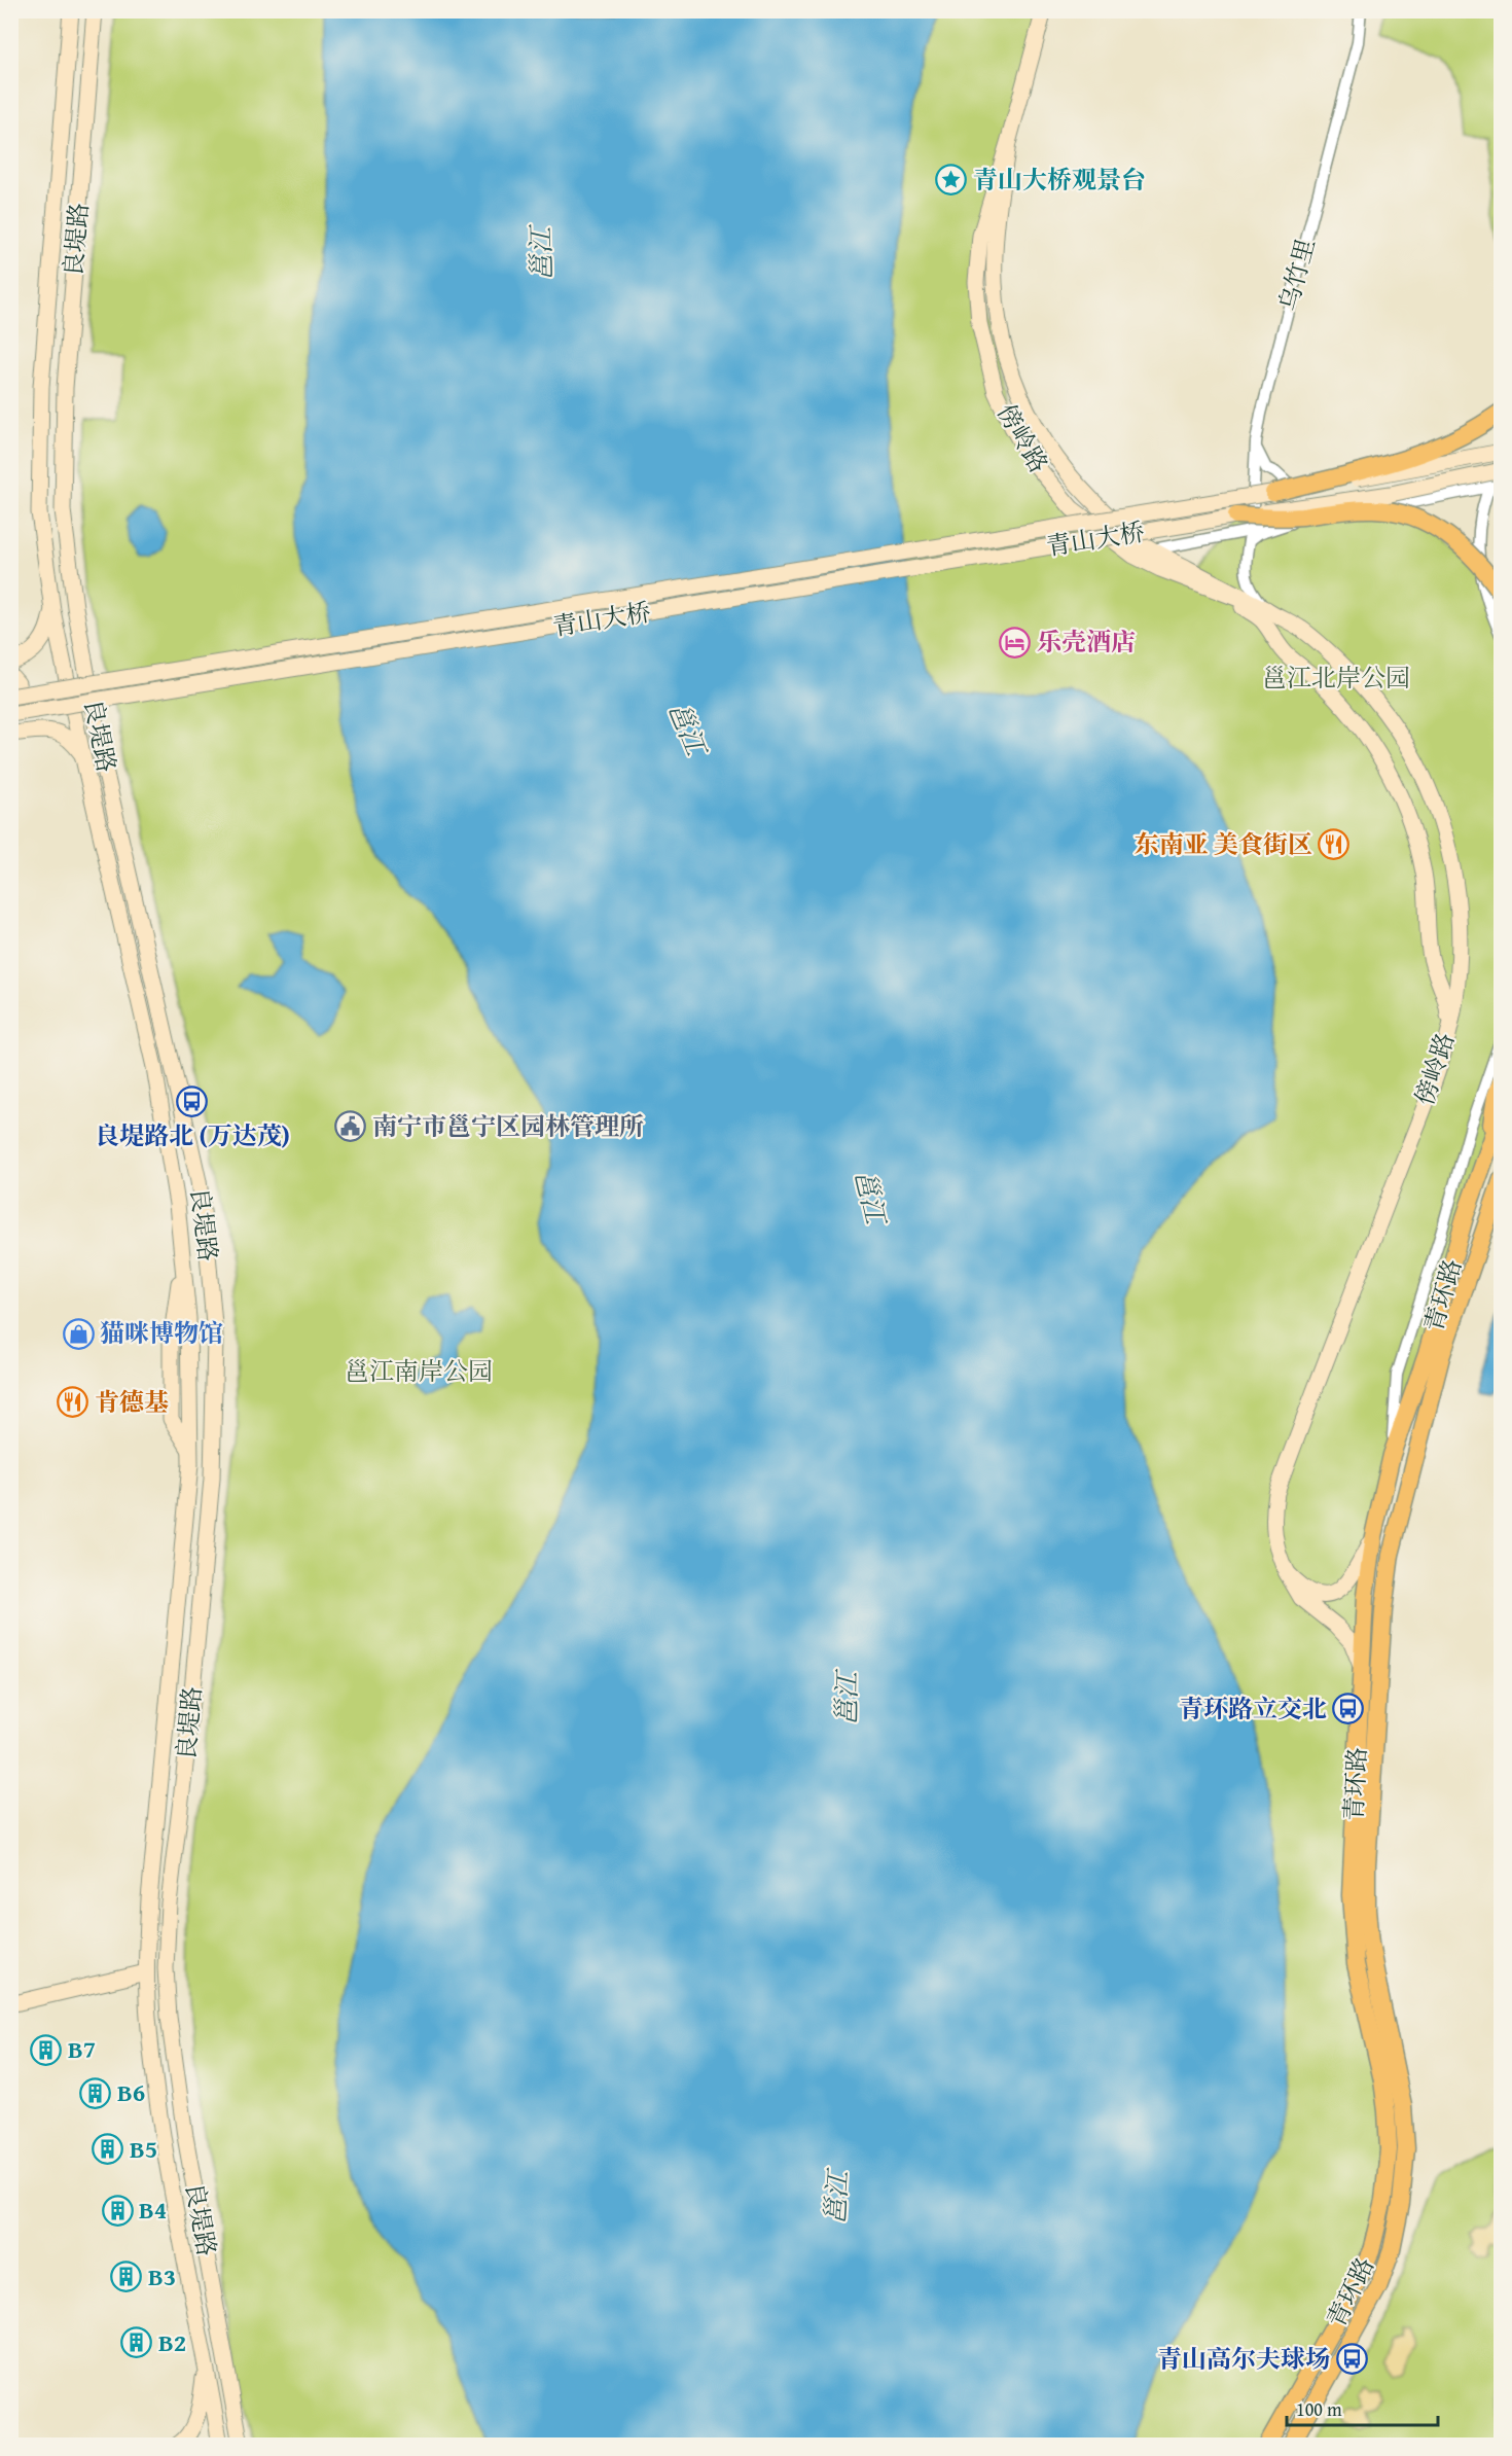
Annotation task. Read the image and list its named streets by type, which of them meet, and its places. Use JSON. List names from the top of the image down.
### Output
{
  "streets": {
    "main road": [
      "良堤路",
      "傍岭路",
      "青山大桥",
      "青环路"
    ],
    "street": ["乌竹里"]
  },
  "crossings": [
    ["乌竹里", "傍岭路"],
    ["傍岭路", "青环路"]
  ],
  "water": ["邕江"],
  "parks": ["邕江北岸公园", "邕江南岸公园"],
  "places": {
    "place": ["青山大桥观景台"],
    "hotel": ["乐壳酒店"],
    "restaurant": ["东南亚 美食街区", "肯德基"],
    "bus stop": ["良堤路北 (万达茂)", "青环路立交北", "青山高尔夫球场"],
    "public building": ["南宁市邕宁区园林管理所"],
    "shop": ["猫咪博物馆"],
    "building": [
      "B7",
      "B6",
      "B5",
      "B4",
      "B3",
      "B2"
    ]
  },
  "scale_bar": "100 m"
}
